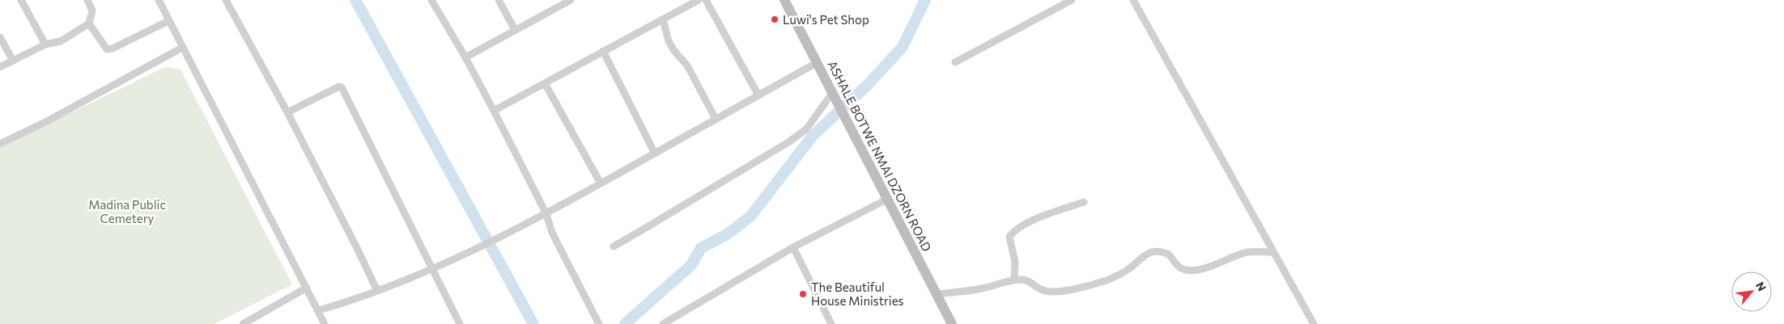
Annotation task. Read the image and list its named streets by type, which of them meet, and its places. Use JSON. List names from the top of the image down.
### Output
{
  "streets": {
    "main road": ["ASHALE BOTWE NMAI DZORN ROAD"]
  },
  "parks": ["Madina Public Cemetery"],
  "places": ["Luwi's Pet Shop", "The Beautiful House Ministries"],
  "north": "top right"
}
